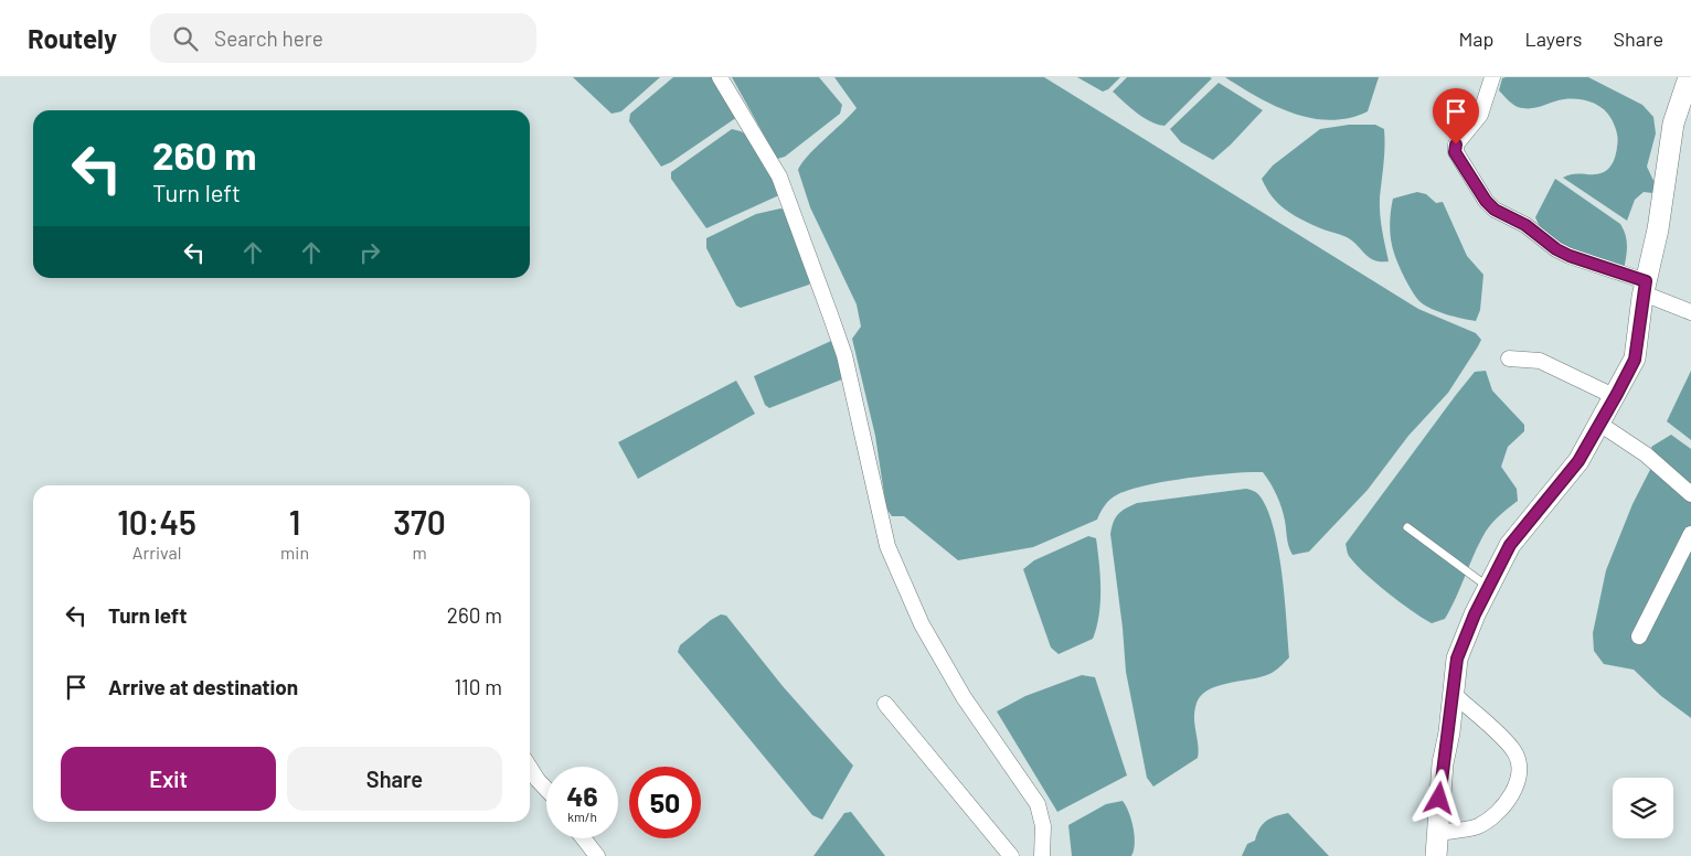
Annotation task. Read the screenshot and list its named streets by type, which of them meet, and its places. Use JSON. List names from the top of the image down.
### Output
{
  "page": {
    "header": "Routely",
    "search": "Search here",
    "nav": ["Map", "Layers", "Share"],
    "turn": ["260 m", "Turn left"],
    "eta": [
      "10:45",
      "Arrival",
      "1",
      "min",
      "370",
      "m"
    ],
    "list": [
      {
        "name": "Turn left",
        "value": "260 m"
      },
      {
        "name": "Arrive at destination",
        "value": "110 m"
      }
    ],
    "buttons": ["Exit", "Share"],
    "speed": "46 km/h",
    "limit": "50"
  }
}
